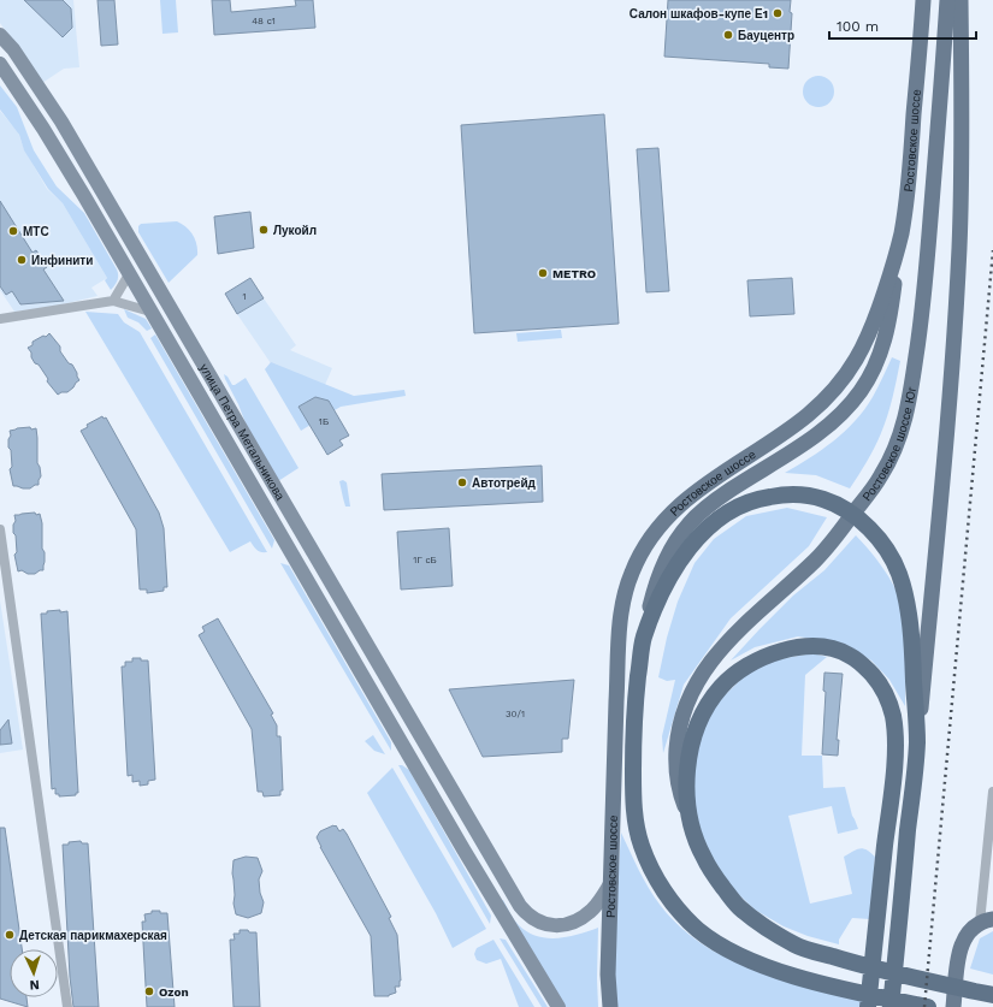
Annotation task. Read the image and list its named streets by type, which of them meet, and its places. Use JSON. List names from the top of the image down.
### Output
{
  "streets": {
    "main road": ["Ростовское шоссе", "улица Петра Метальникова", "Ростовское шоссе Юг"]
  },
  "crossings": [
    ["Ростовское шоссе", "улица Петра Метальникова"]
  ],
  "places": [
    "Салон шкафов-купе Е1",
    "Бауцентр",
    "Лукойл",
    "МТС",
    "Инфинити",
    "METRO",
    "Автотрейд",
    "Детская парикмахерская",
    "Ozon"
  ],
  "house_numbers": [
    "48 с1",
    "1",
    "1Б",
    "1Г сБ",
    "30/1"
  ],
  "scale_bar": "100 m",
  "north": "bottom"
}
